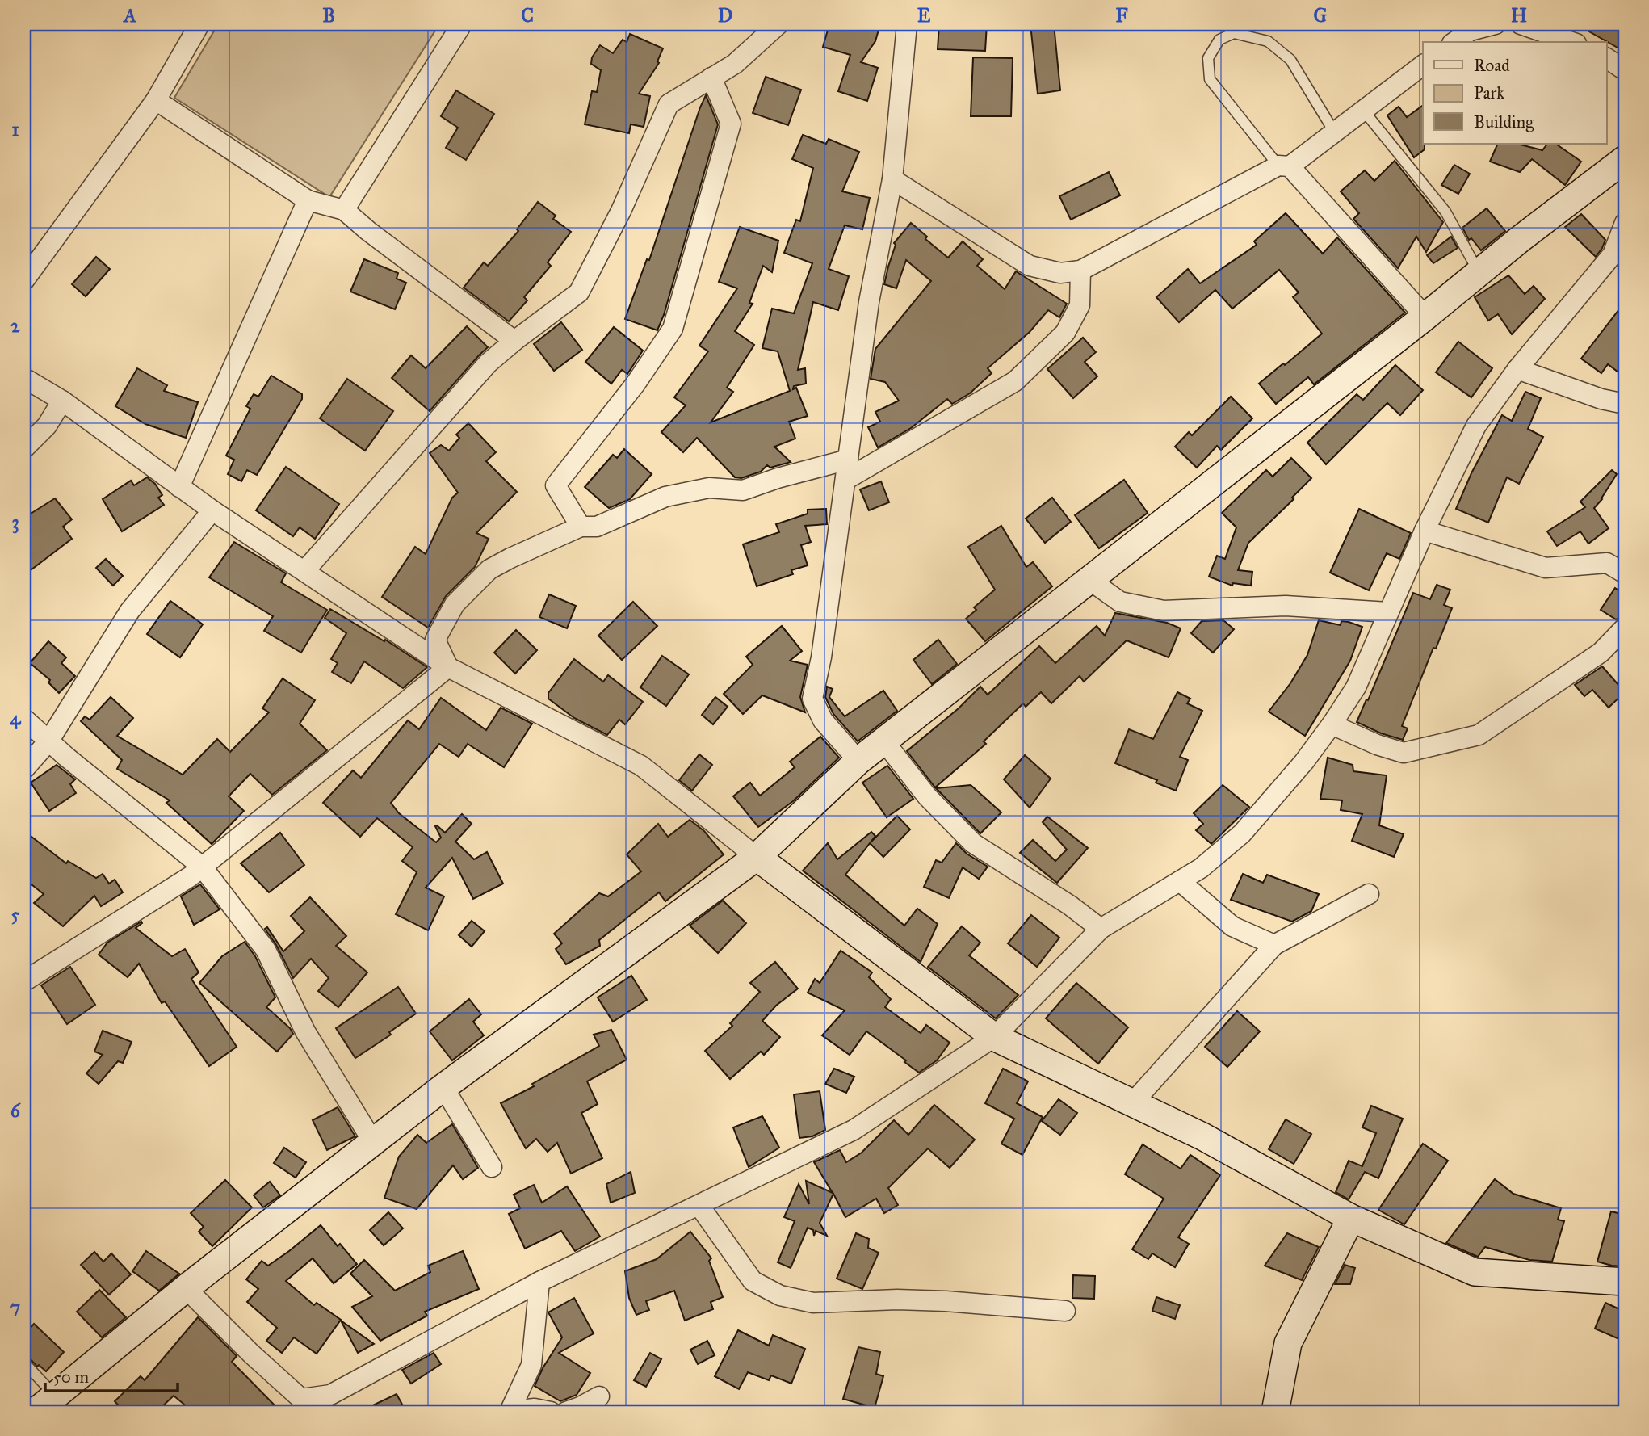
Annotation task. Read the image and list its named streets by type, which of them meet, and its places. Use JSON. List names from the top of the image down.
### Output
{
  "legend": ["Road", "Park", "Building"],
  "scale_bar": "50 m",
  "grid": {
    "columns": [
      "A",
      "B",
      "C",
      "D",
      "E",
      "F",
      "G",
      "H"
    ],
    "rows": [
      "1",
      "2",
      "3",
      "4",
      "5",
      "6",
      "7"
    ]
  }
}
